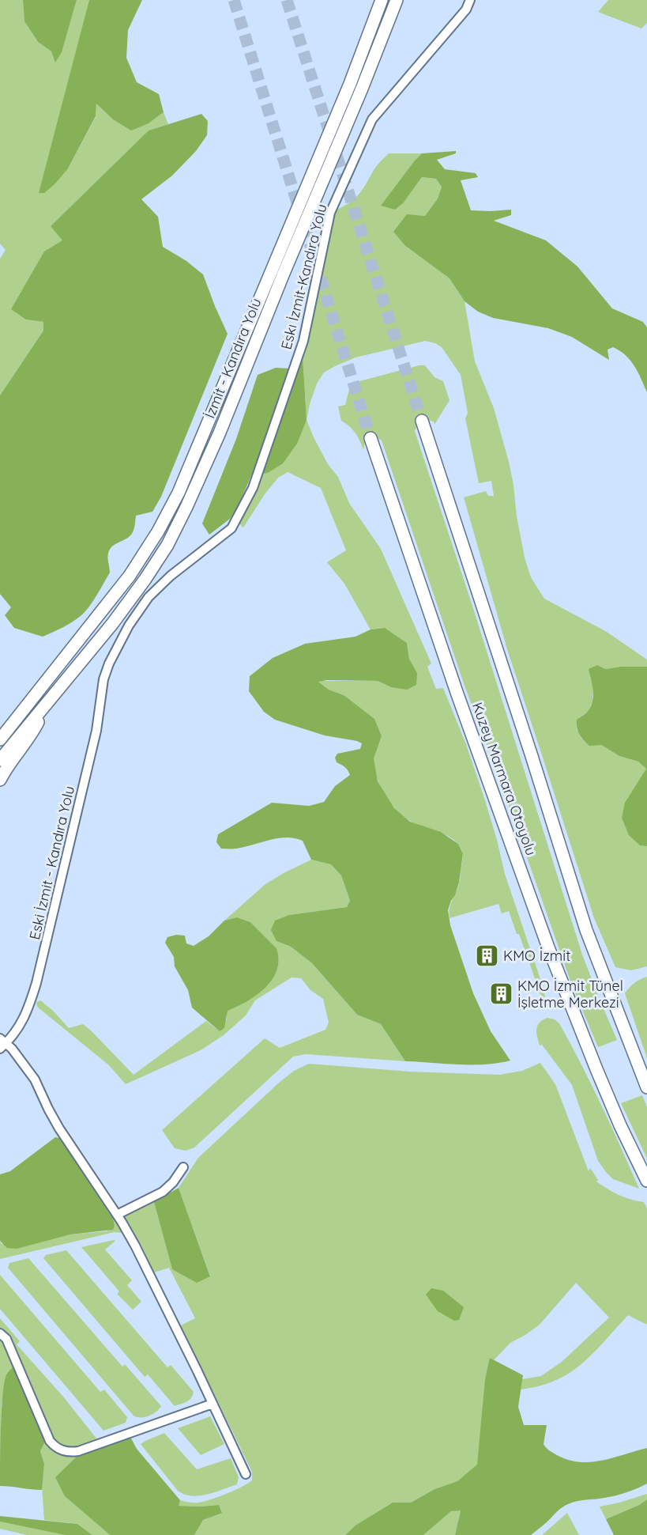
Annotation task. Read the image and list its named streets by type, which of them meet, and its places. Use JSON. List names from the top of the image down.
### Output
{
  "streets": {
    "highway": ["İzmit - Kandıra Yolu", "Kuzey Marmara Otoyolu"],
    "street": ["Eskı İzmit-Kandıra Yolu", "Eski İzmit - Kandıra Yolu"]
  },
  "crossings": [
    ["Eskı İzmit-Kandıra Yolu", "Eski İzmit - Kandıra Yolu"]
  ],
  "places": {
    "building": ["KMO İzmit", "KMO İzmit Tünel İşletme Merkezi"]
  }
}
